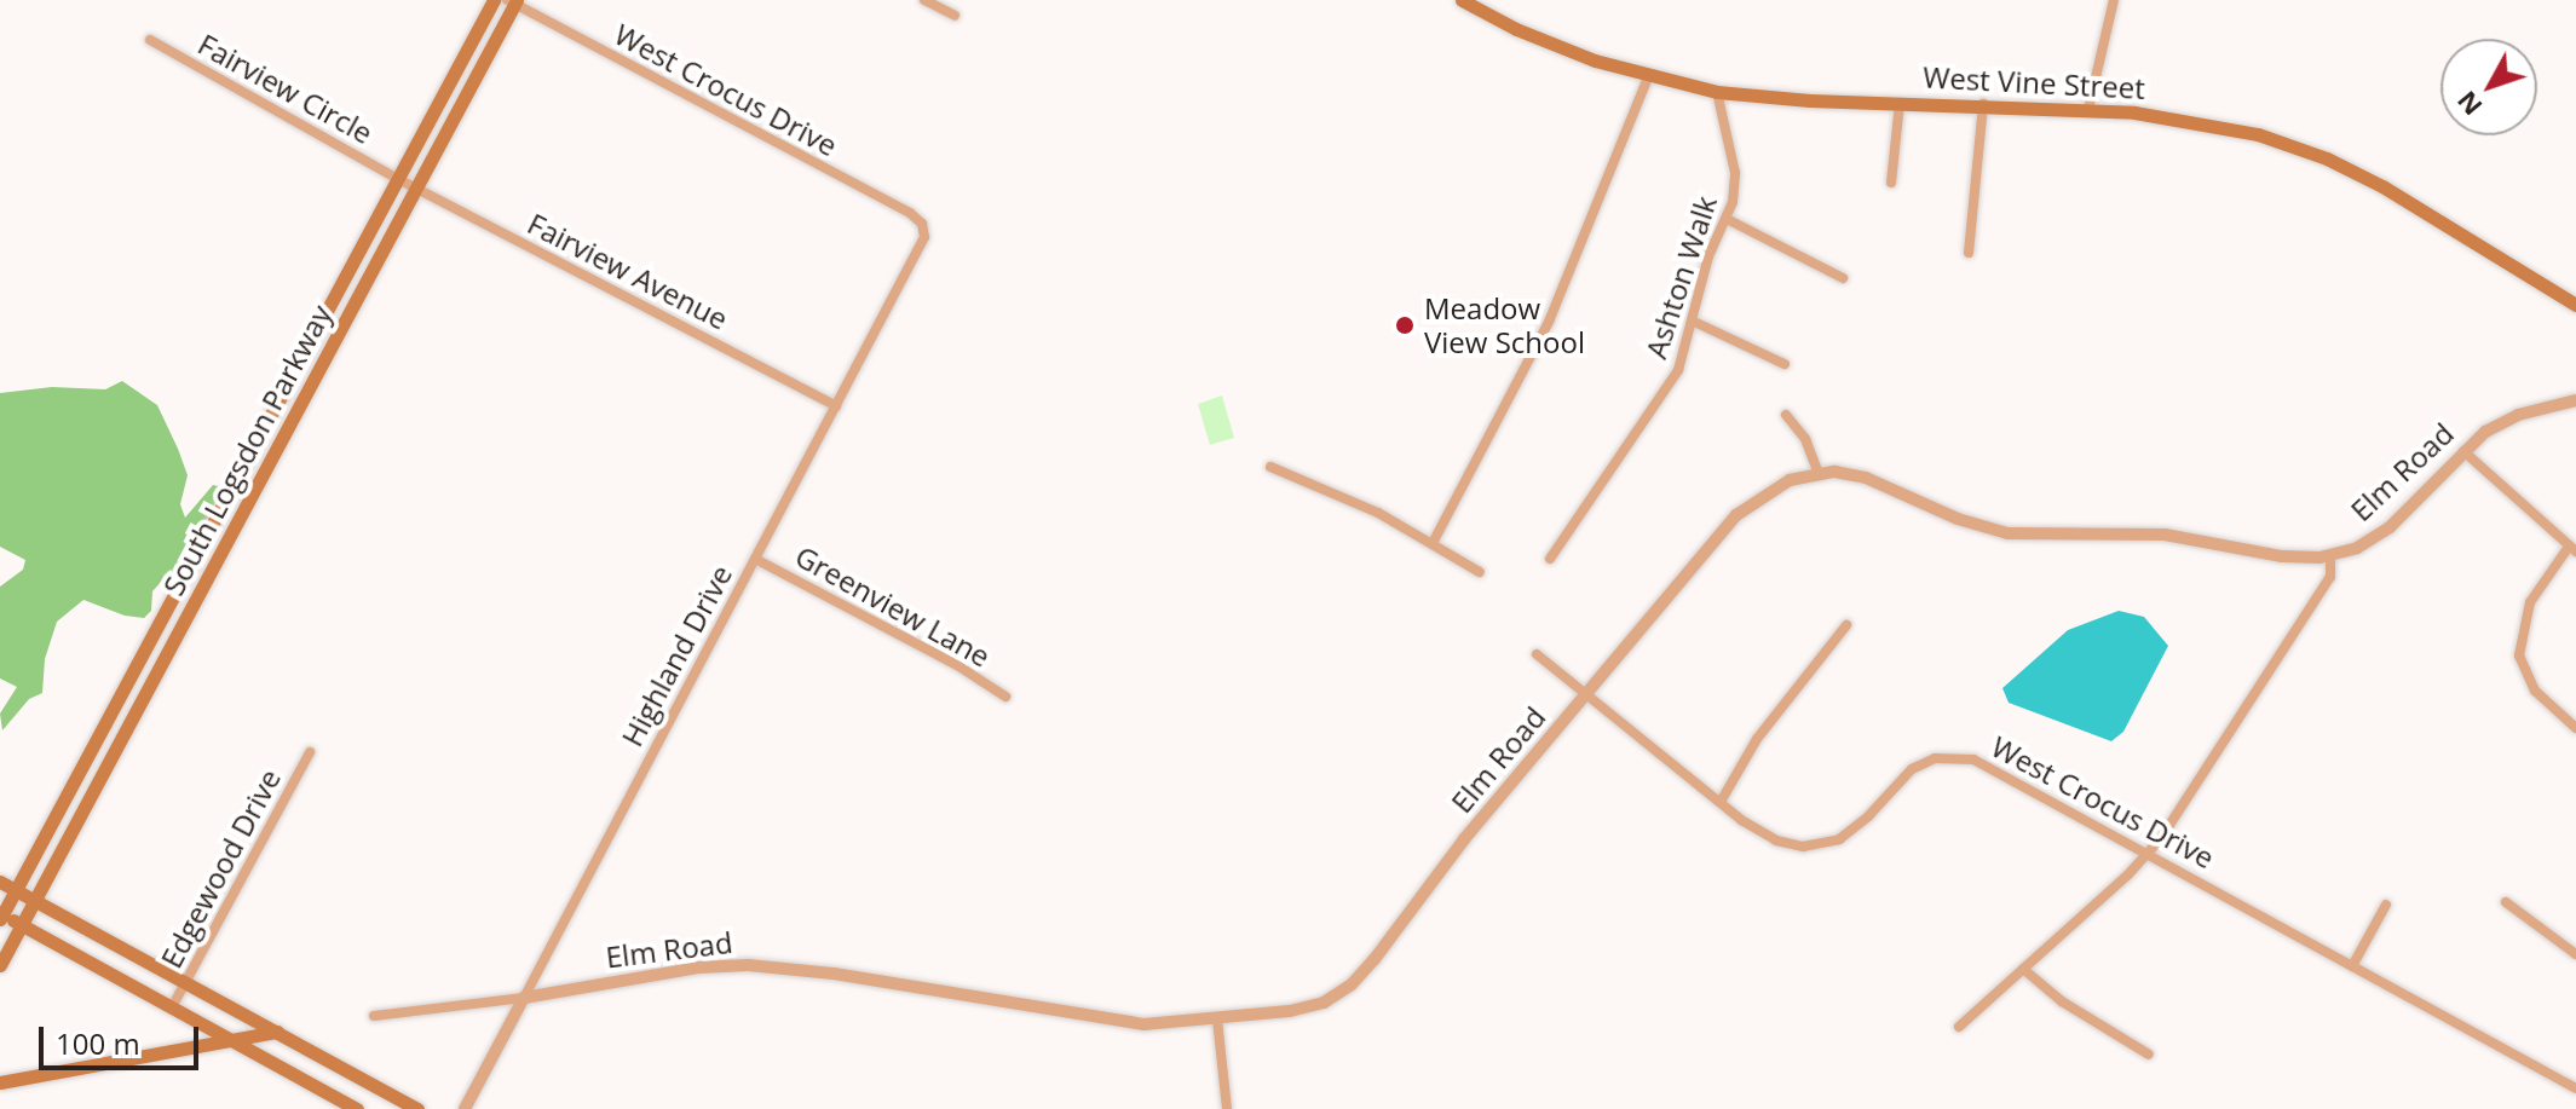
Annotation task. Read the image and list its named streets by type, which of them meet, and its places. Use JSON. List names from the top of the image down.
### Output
{
  "streets": {
    "main road": ["West Vine Street", "South Logsdon Parkway"],
    "street": [
      "Fairview Circle",
      "West Crocus Drive",
      "Fairview Avenue",
      "Ashton Walk",
      "Elm Road",
      "Greenview Lane",
      "Highland Drive",
      "Edgewood Drive"
    ]
  },
  "crossings": [
    ["West Vine Street", "Ashton Walk"],
    ["Fairview Circle", "Fairview Avenue"],
    ["Fairview Circle", "South Logsdon Parkway"],
    ["West Crocus Drive", "South Logsdon Parkway"],
    ["West Crocus Drive", "Elm Road"],
    ["West Crocus Drive", "Highland Drive"],
    ["Fairview Avenue", "South Logsdon Parkway"],
    ["Fairview Avenue", "Highland Drive"],
    ["Elm Road", "Highland Drive"],
    ["Greenview Lane", "Highland Drive"]
  ],
  "places": ["Meadow View School"],
  "scale_bar": "100 m",
  "north": "bottom left"
}
